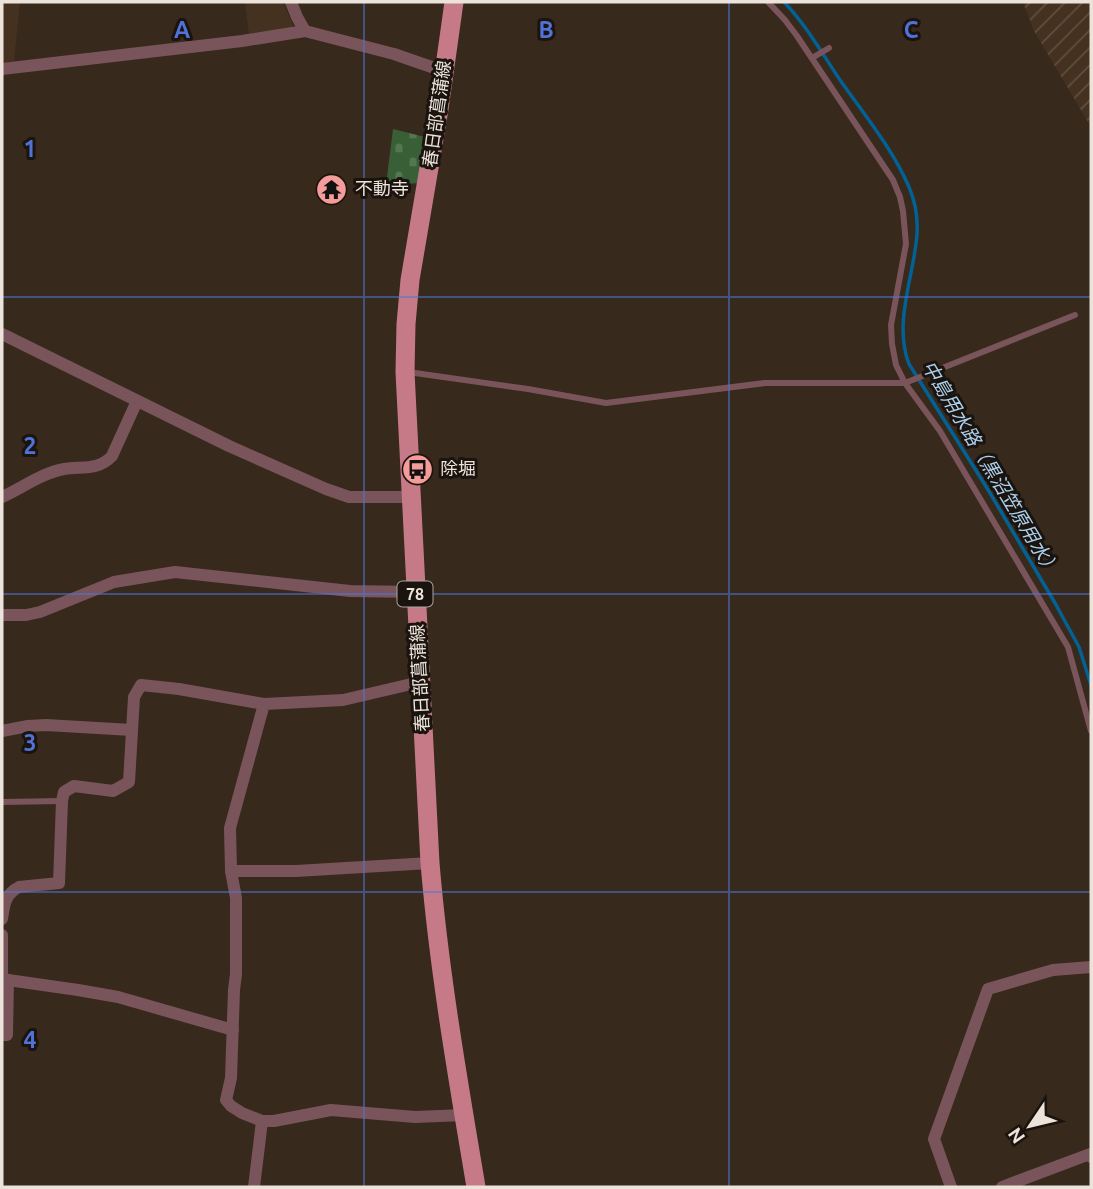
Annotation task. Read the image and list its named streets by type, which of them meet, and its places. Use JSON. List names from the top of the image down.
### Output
{
  "streets": {
    "main road": ["春日部菖蒲線", "78"]
  },
  "water": ["中島用水路（黒沼笠原用水）"],
  "places": {
    "temple": ["不動寺"],
    "bus stop": ["除堀"]
  },
  "north": "bottom left",
  "grid": {
    "columns": ["A", "B", "C"],
    "rows": [
      "1",
      "2",
      "3",
      "4"
    ]
  }
}
